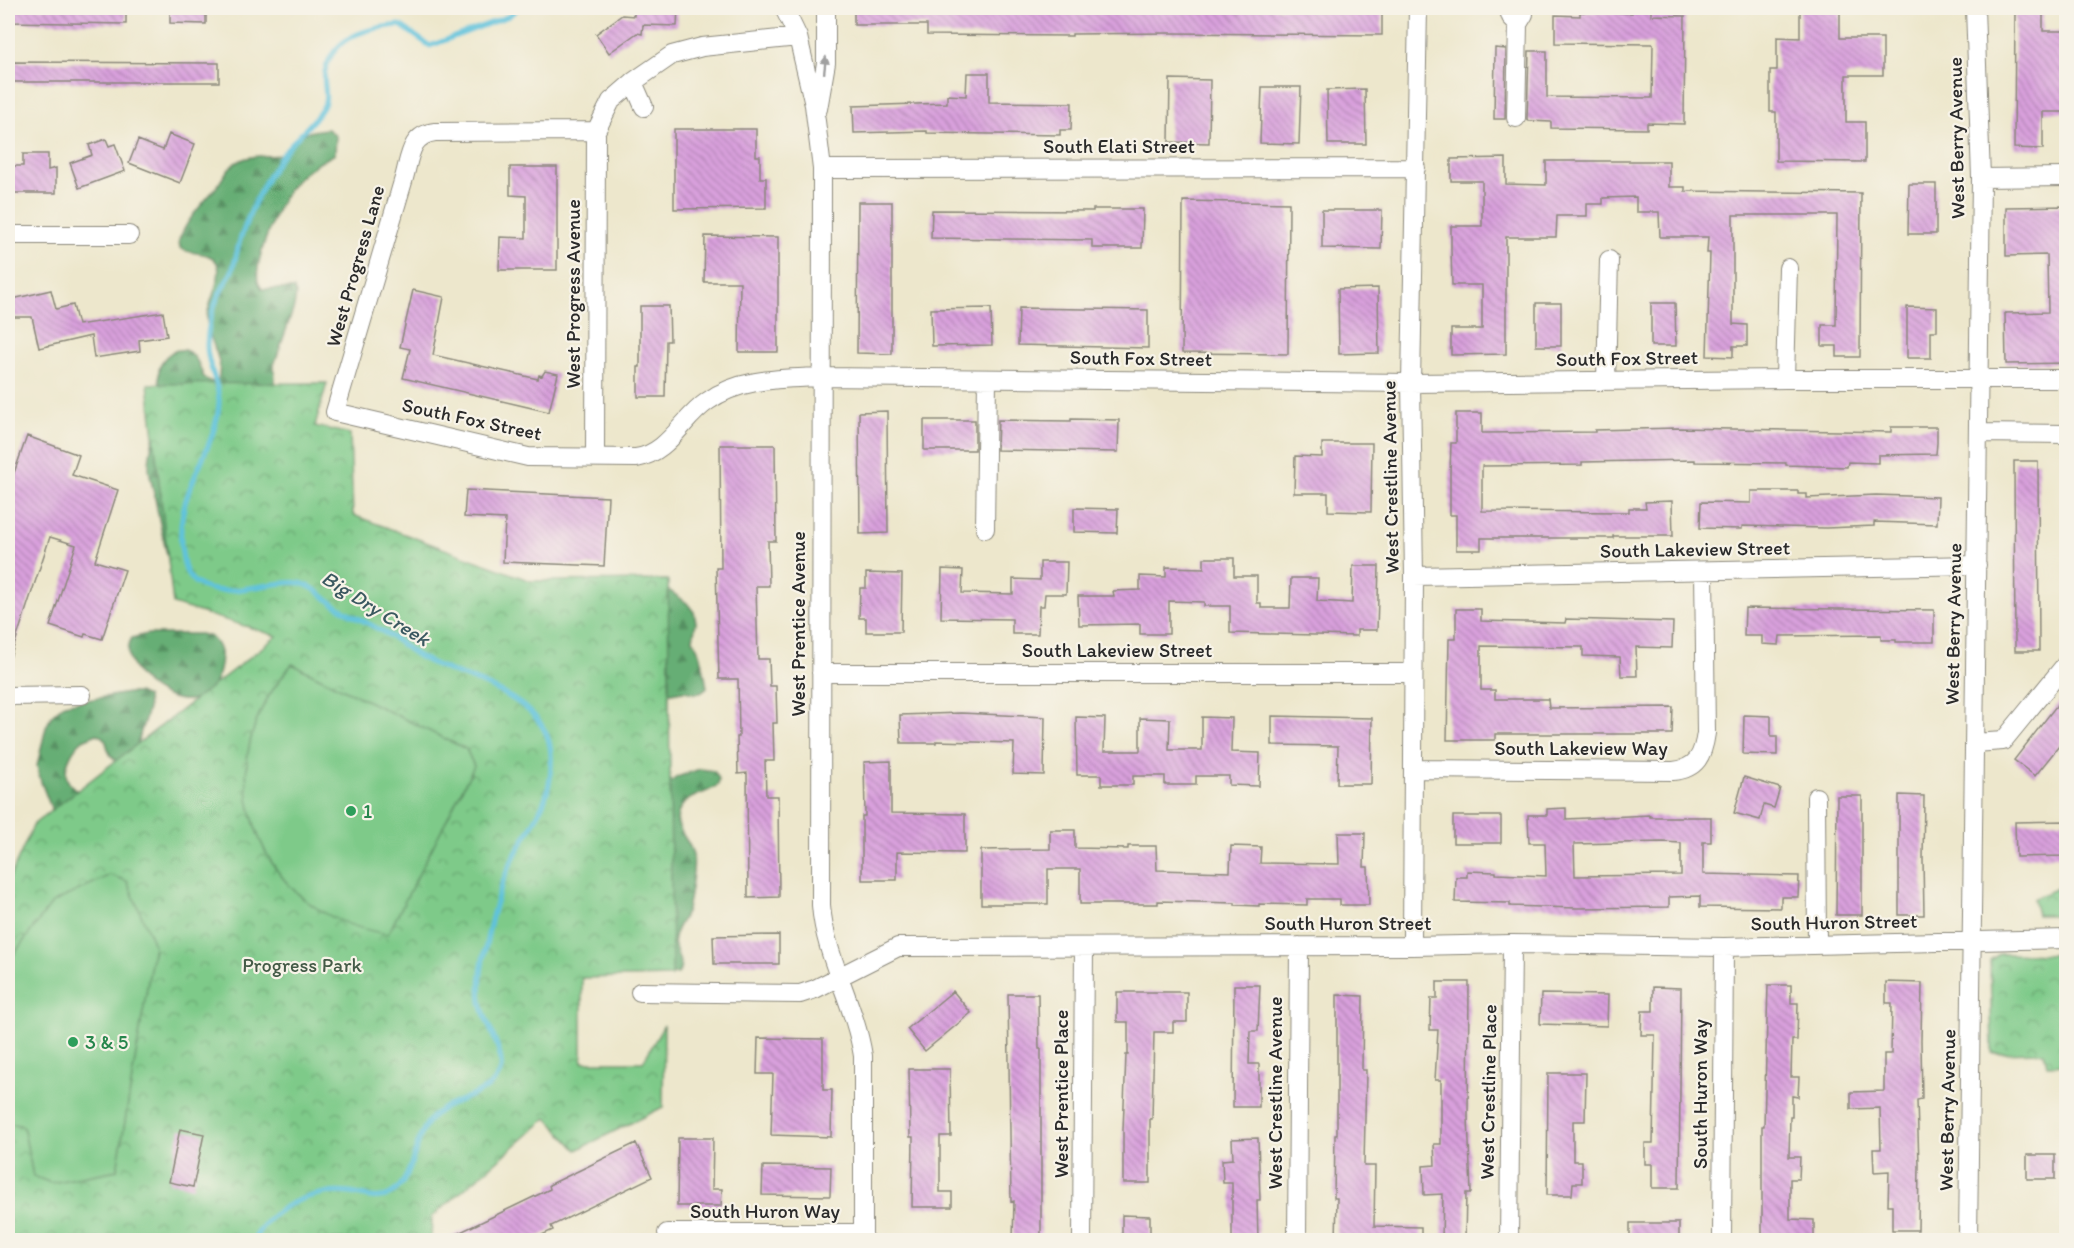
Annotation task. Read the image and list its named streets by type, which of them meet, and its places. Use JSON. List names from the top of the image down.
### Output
{
  "streets": {
    "street": [
      "West Berry Avenue",
      "South Elati Street",
      "West Progress Lane",
      "West Progress Avenue",
      "South Fox Street",
      "West Crestline Avenue",
      "South Lakeview Street",
      "West Prentice Avenue",
      "South Lakeview Way",
      "South Huron Street",
      "West Crestline Place",
      "West Prentice Place",
      "South Huron Way"
    ]
  },
  "crossings": [
    ["West Berry Avenue", "South Fox Street"],
    ["West Berry Avenue", "South Lakeview Street"],
    ["West Berry Avenue", "South Huron Street"],
    ["South Elati Street", "West Crestline Avenue"],
    ["South Elati Street", "West Prentice Avenue"],
    ["West Progress Lane", "West Progress Avenue"],
    ["West Progress Lane", "South Fox Street"],
    ["West Progress Avenue", "South Fox Street"],
    ["South Fox Street", "West Crestline Avenue"],
    ["South Fox Street", "West Prentice Avenue"],
    ["West Crestline Avenue", "South Lakeview Street"],
    ["West Crestline Avenue", "South Lakeview Way"],
    ["West Crestline Avenue", "South Huron Street"],
    ["South Lakeview Street", "West Prentice Avenue"],
    ["South Lakeview Street", "South Lakeview Way"],
    ["West Prentice Avenue", "South Huron Street"],
    ["West Prentice Avenue", "South Huron Way"],
    ["South Huron Street", "West Crestline Place"],
    ["South Huron Street", "West Prentice Place"],
    ["South Huron Street", "South Huron Way"]
  ],
  "water": ["Big Dry Creek"],
  "parks": ["Progress Park"],
  "places": ["1", "3 & 5"]
}
